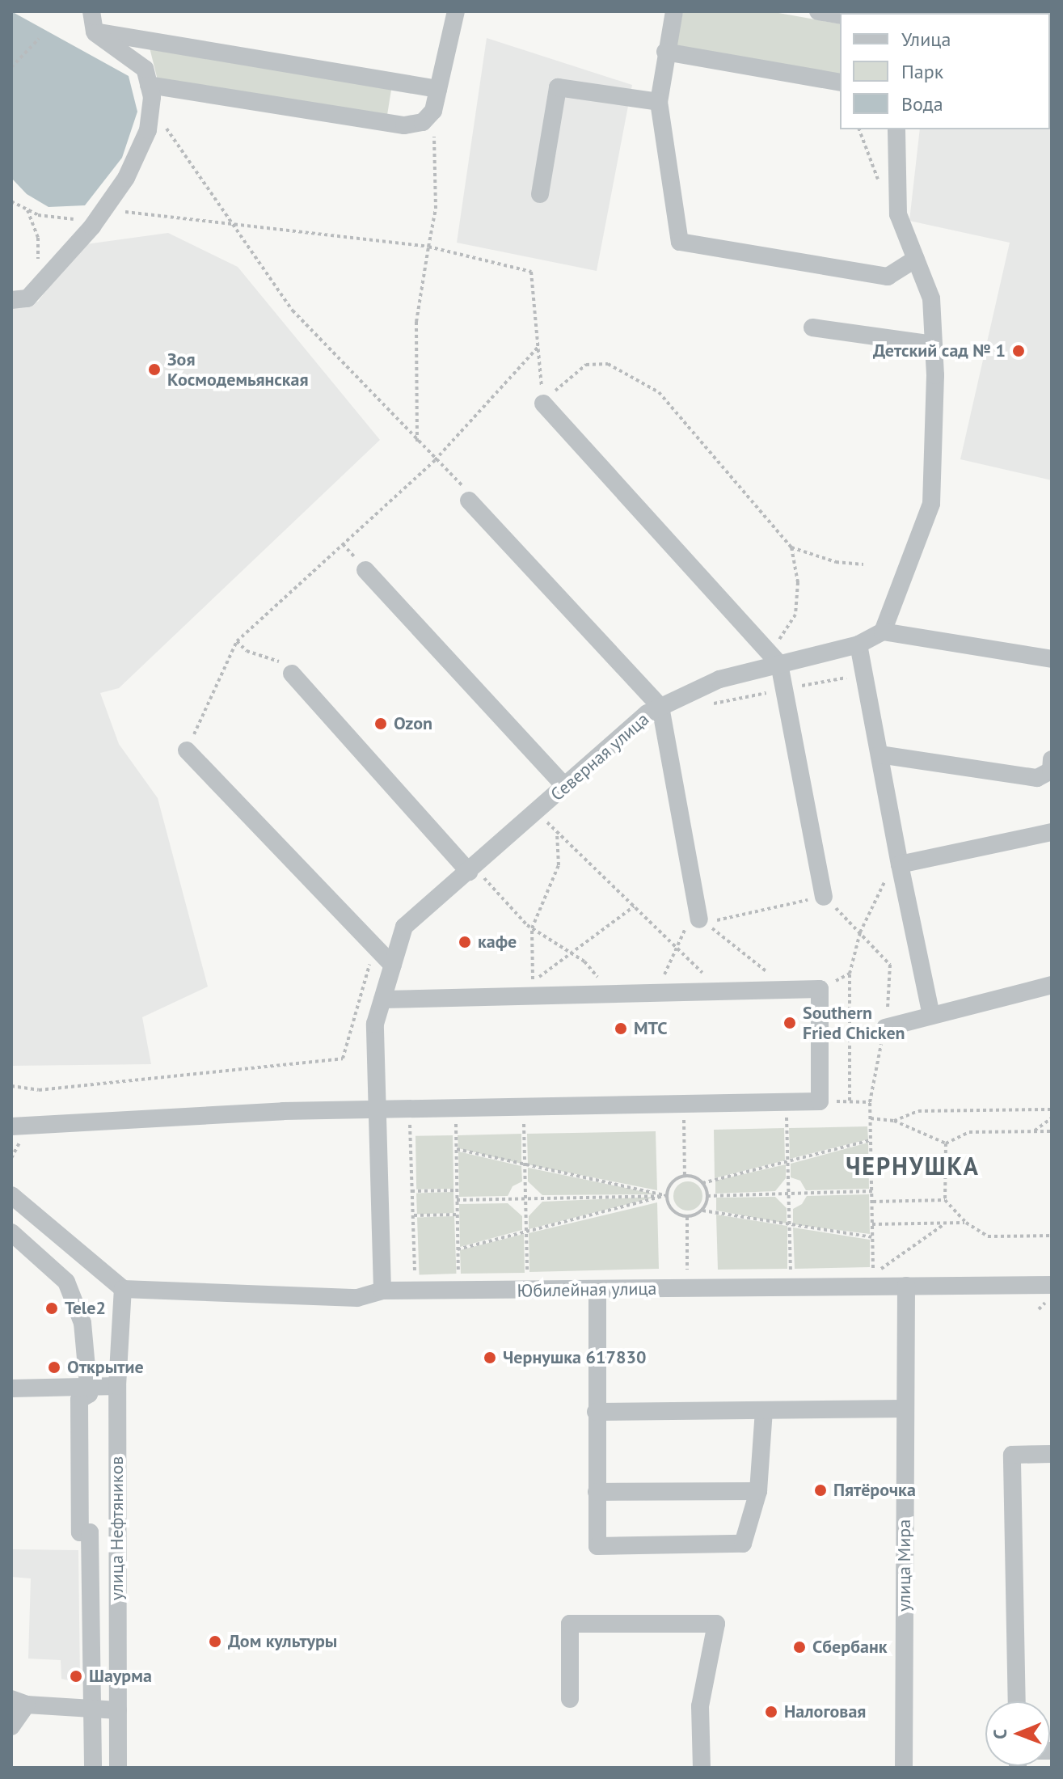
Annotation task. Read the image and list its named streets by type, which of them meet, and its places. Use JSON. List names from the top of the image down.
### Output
{
  "streets": {
    "street": [
      "Северная улица",
      "Юбилейная улица",
      "улица Нефтяников",
      "улица Мира"
    ]
  },
  "crossings": [
    ["Северная улица", "Юбилейная улица"],
    ["Юбилейная улица", "улица Нефтяников"],
    ["Юбилейная улица", "улица Мира"]
  ],
  "districts": ["ЧЕРНУШКА"],
  "places": [
    "Детский сад № 1",
    "Зоя Космодемьянская",
    "Ozon",
    "кафе",
    "Southern Fried Chicken",
    "МТС",
    "Tele2",
    "Чернушка 617830",
    "Открытие",
    "Пятёрочка",
    "Дом культуры",
    "Сбербанк",
    "Шаурма",
    "Налоговая"
  ],
  "legend": ["Улица", "Парк", "Вода"],
  "north": "left"
}
